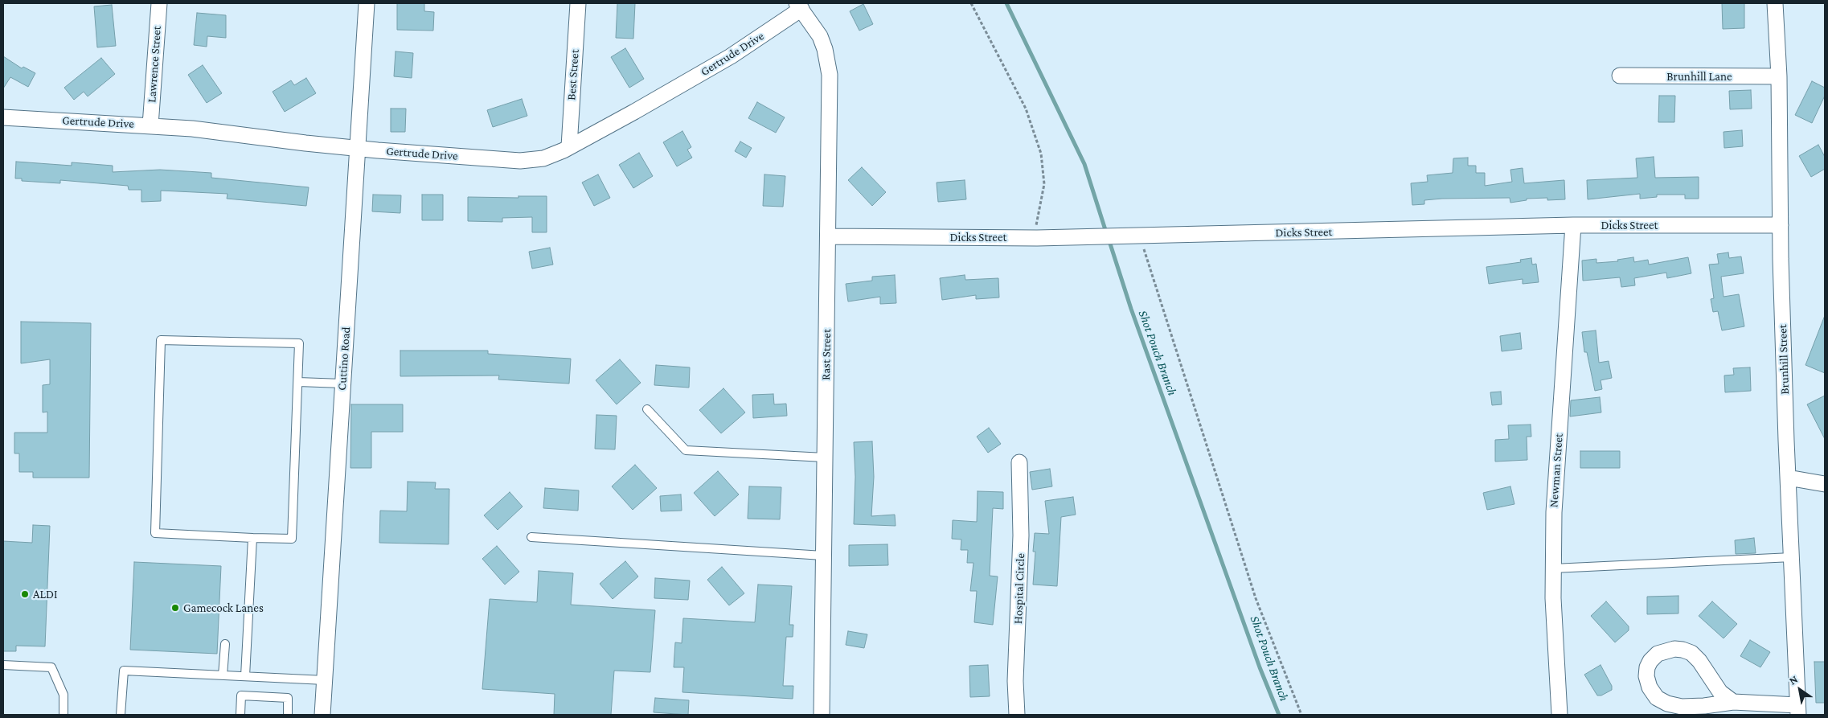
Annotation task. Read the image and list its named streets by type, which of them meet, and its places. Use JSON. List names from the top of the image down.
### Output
{
  "streets": {
    "street": [
      "Gertrude Drive",
      "Lawrence Street",
      "Best Street",
      "Brunhill Lane",
      "Dicks Street",
      "Rast Street",
      "Cuttino Road",
      "Brunhill Street",
      "Newman Street",
      "Hospital Circle"
    ]
  },
  "crossings": [
    ["Gertrude Drive", "Lawrence Street"],
    ["Gertrude Drive", "Best Street"],
    ["Gertrude Drive", "Rast Street"],
    ["Gertrude Drive", "Cuttino Road"],
    ["Brunhill Lane", "Brunhill Street"],
    ["Dicks Street", "Rast Street"],
    ["Dicks Street", "Brunhill Street"],
    ["Dicks Street", "Newman Street"]
  ],
  "water": ["Shot Pouch Branch"],
  "places": ["ALDI", "Gamecock Lanes"],
  "north": "top left"
}
